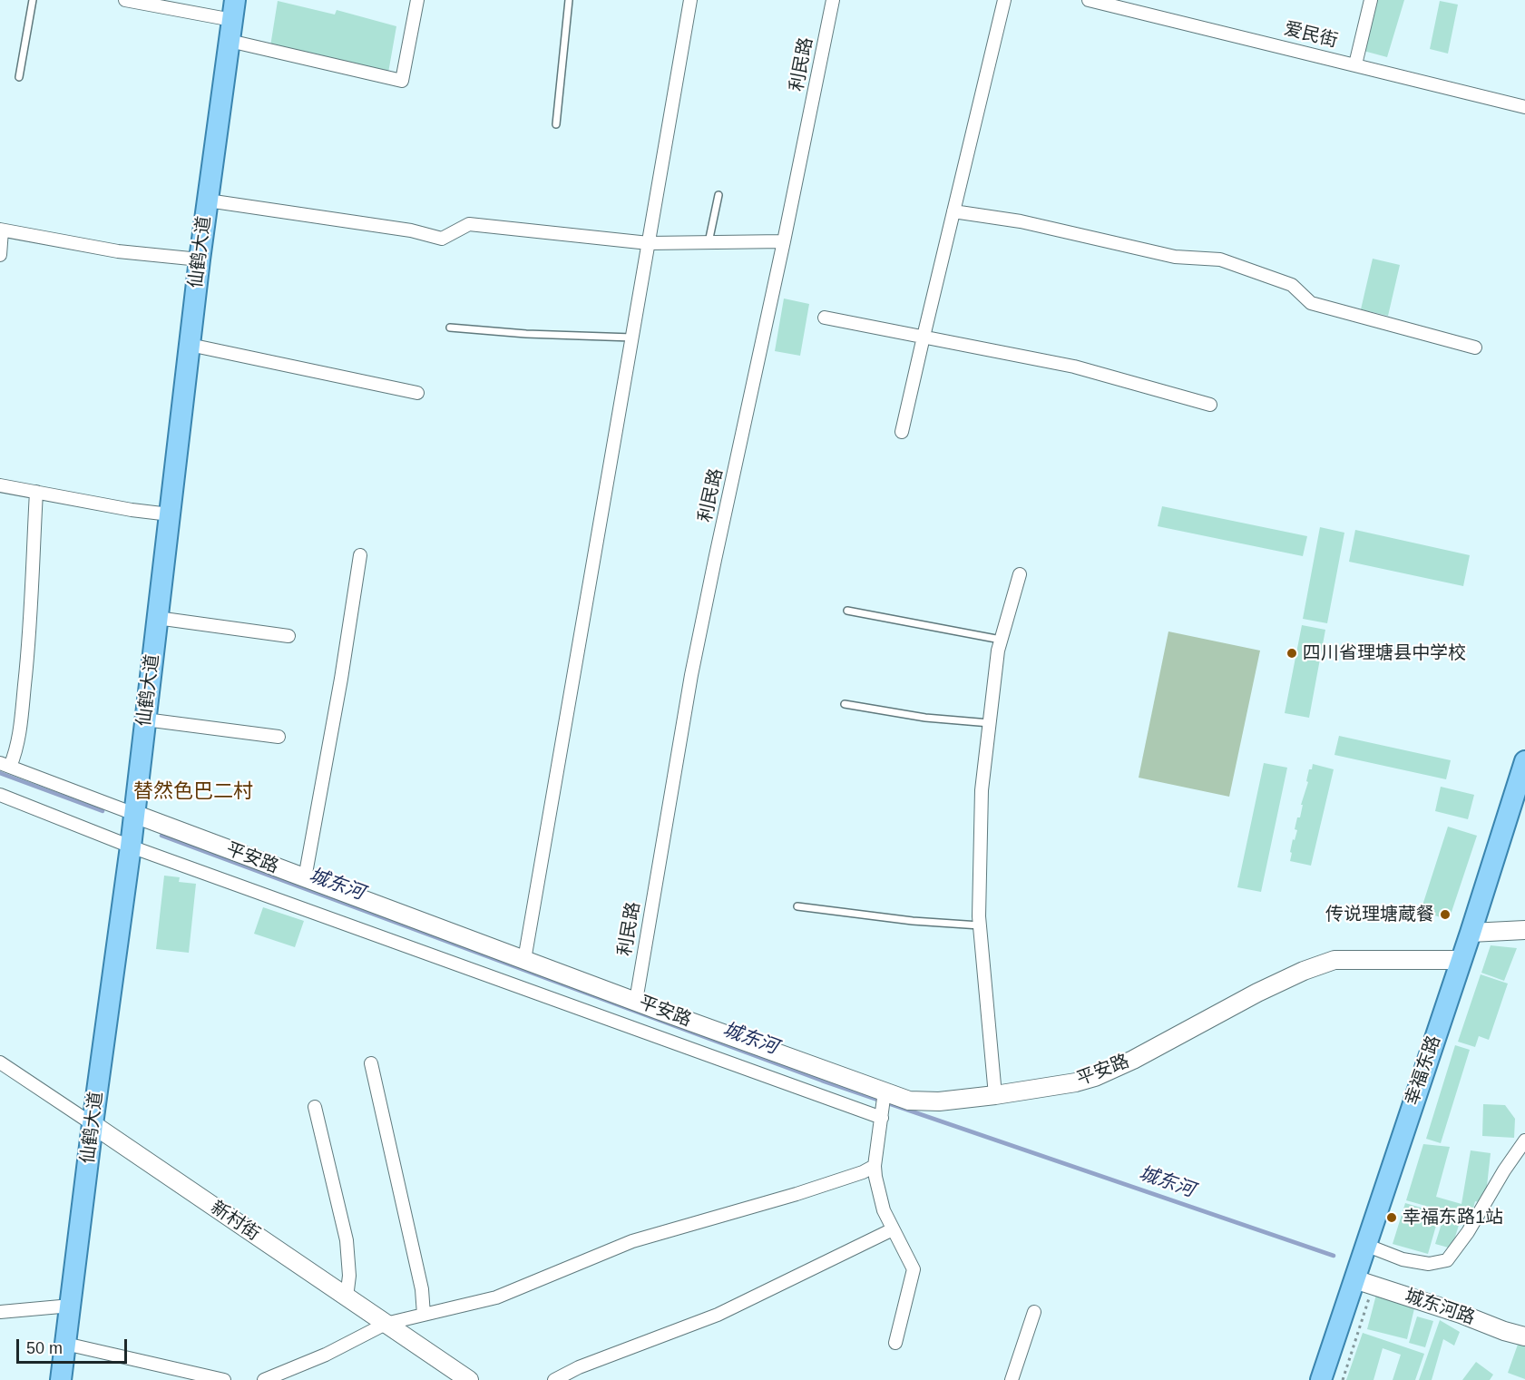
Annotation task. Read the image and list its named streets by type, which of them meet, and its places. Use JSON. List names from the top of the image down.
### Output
{
  "streets": {
    "main road": ["仙鹤大道", "幸福东路"],
    "street": [
      "爱民街",
      "利民路",
      "平安路",
      "新村街",
      "城东河路"
    ]
  },
  "crossings": [
    ["利民路", "平安路"],
    ["仙鹤大道", "平安路"],
    ["仙鹤大道", "新村街"],
    ["平安路", "幸福东路"],
    ["幸福东路", "城东河路"]
  ],
  "districts": ["替然色巴二村"],
  "water": ["城东河"],
  "places": ["四川省理塘县中学校", "传说理塘蔵餐", "幸福东路1站"],
  "scale_bar": "50 m"
}
